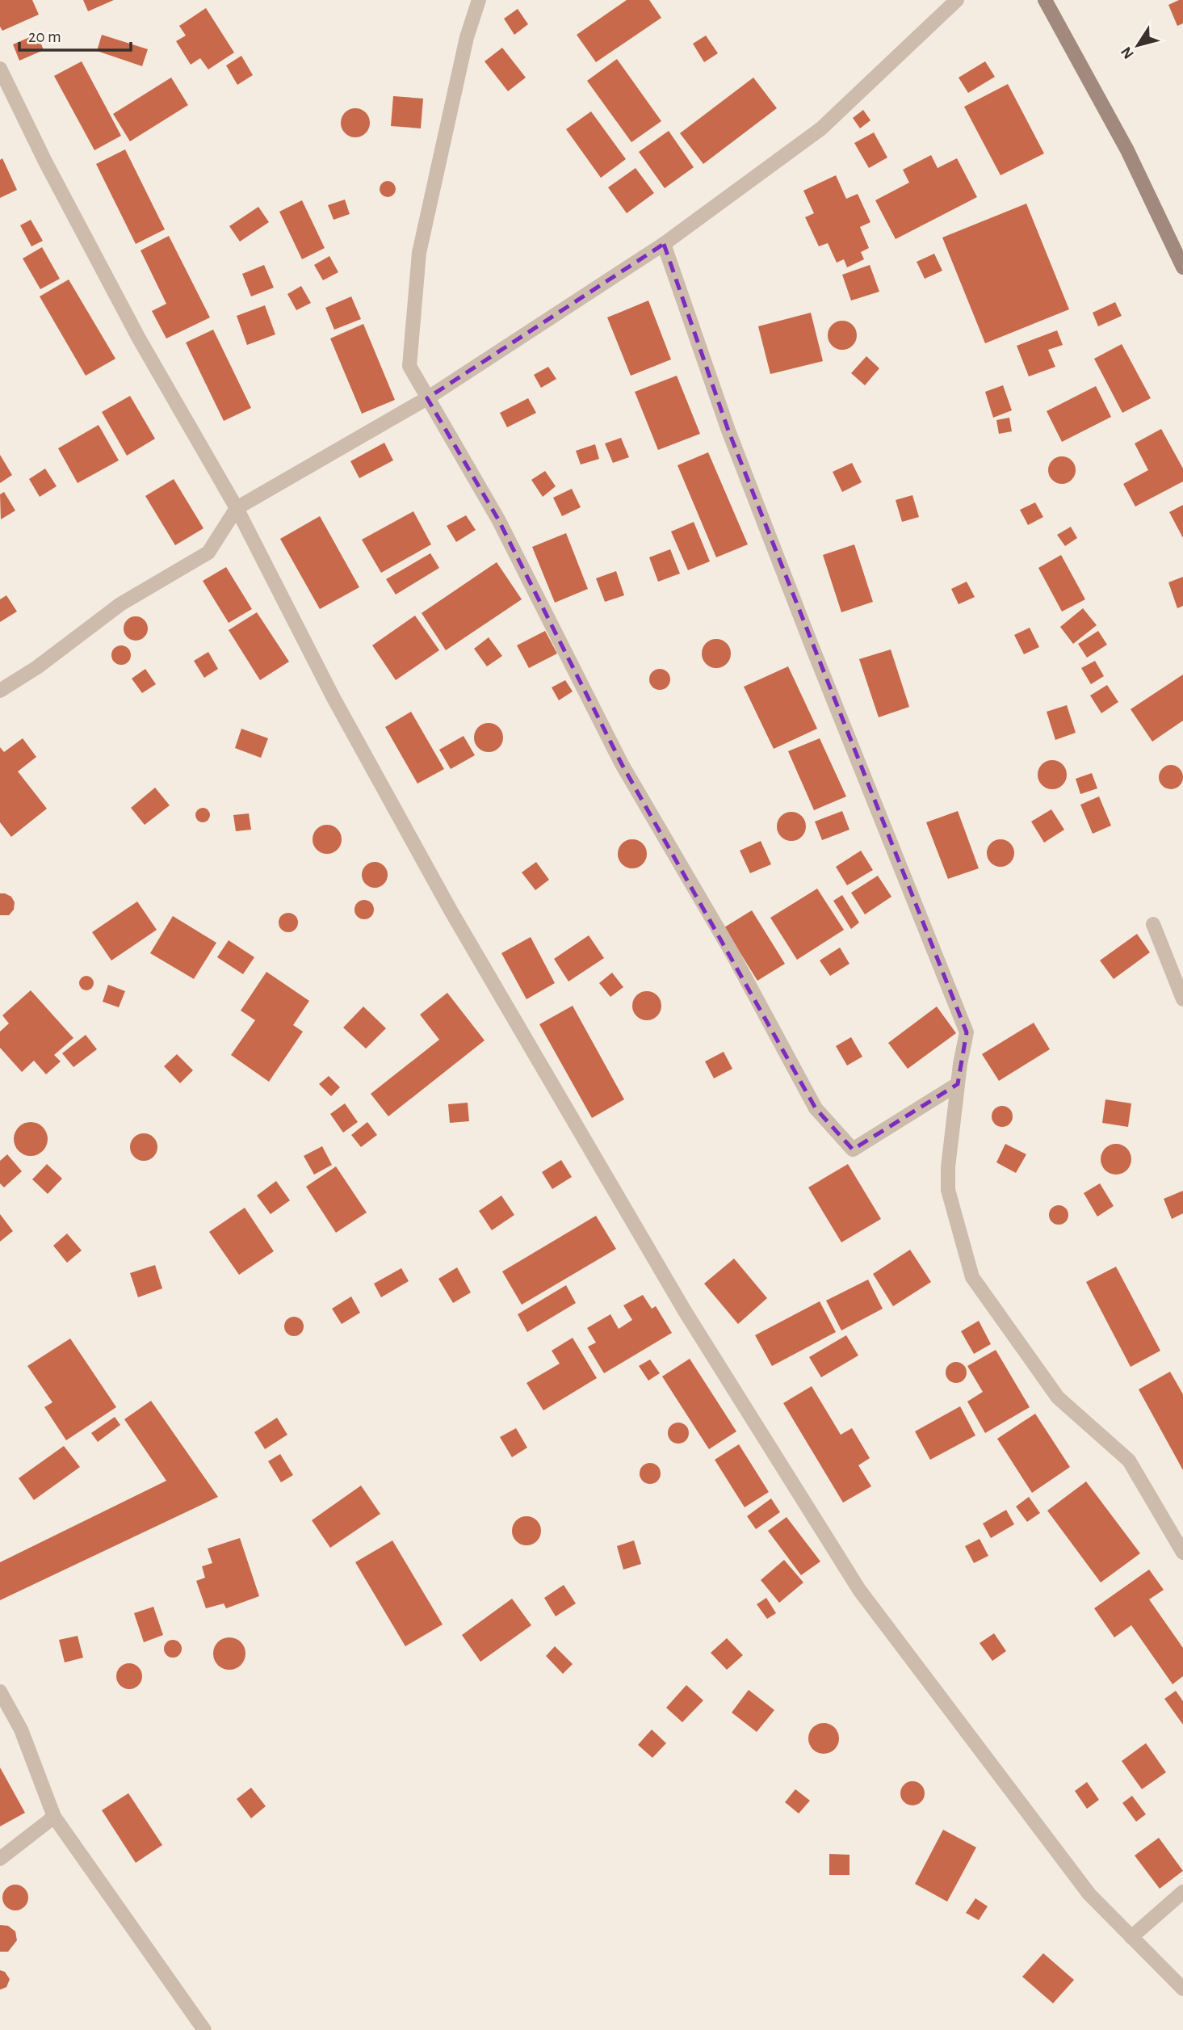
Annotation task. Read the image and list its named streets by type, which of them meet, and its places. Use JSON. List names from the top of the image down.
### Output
{
  "scale_bar": "20 m",
  "north": "bottom left"
}
